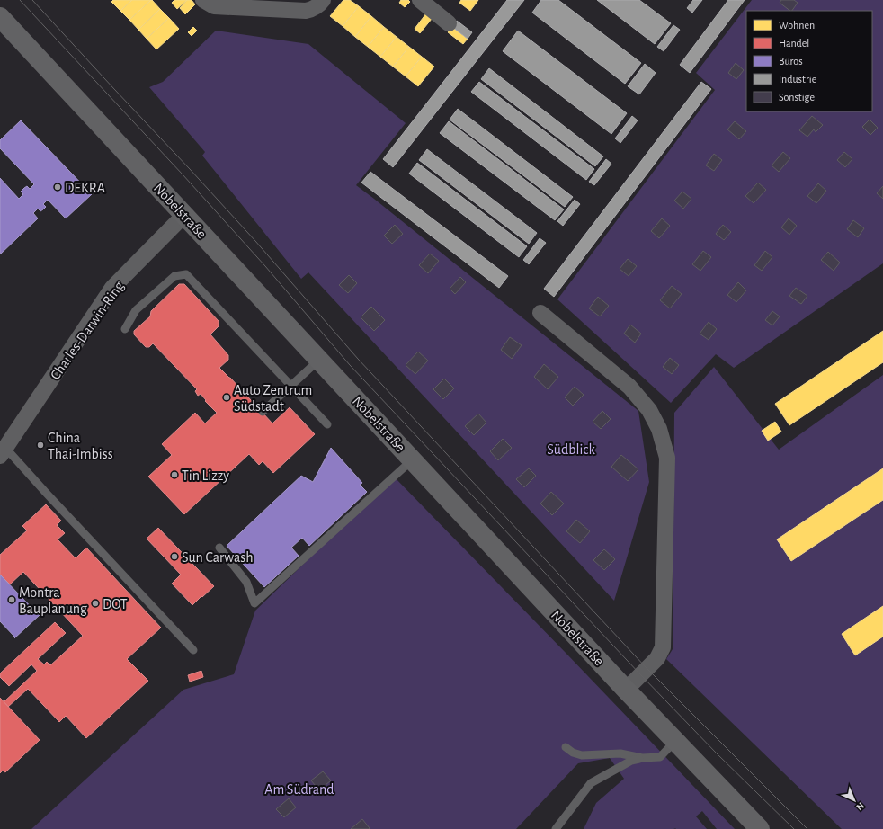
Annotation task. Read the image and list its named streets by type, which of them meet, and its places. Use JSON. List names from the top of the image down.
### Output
{
  "streets": {
    "main road": ["Nobelstraße"],
    "street": ["Charles-Darwin-Ring"]
  },
  "crossings": [
    ["Nobelstraße", "Charles-Darwin-Ring"]
  ],
  "parks": ["Südblick", "Am Südrand"],
  "places": [
    "DEKRA",
    "Auto Zentrum Südstadt",
    "China Thai-Imbiss",
    "Tin Lizzy",
    "Sun Carwash",
    "Montra Bauplanung",
    "DOT"
  ],
  "legend": [
    "Wohnen",
    "Handel",
    "Büros",
    "Industrie",
    "Sonstige"
  ],
  "north": "bottom right"
}
